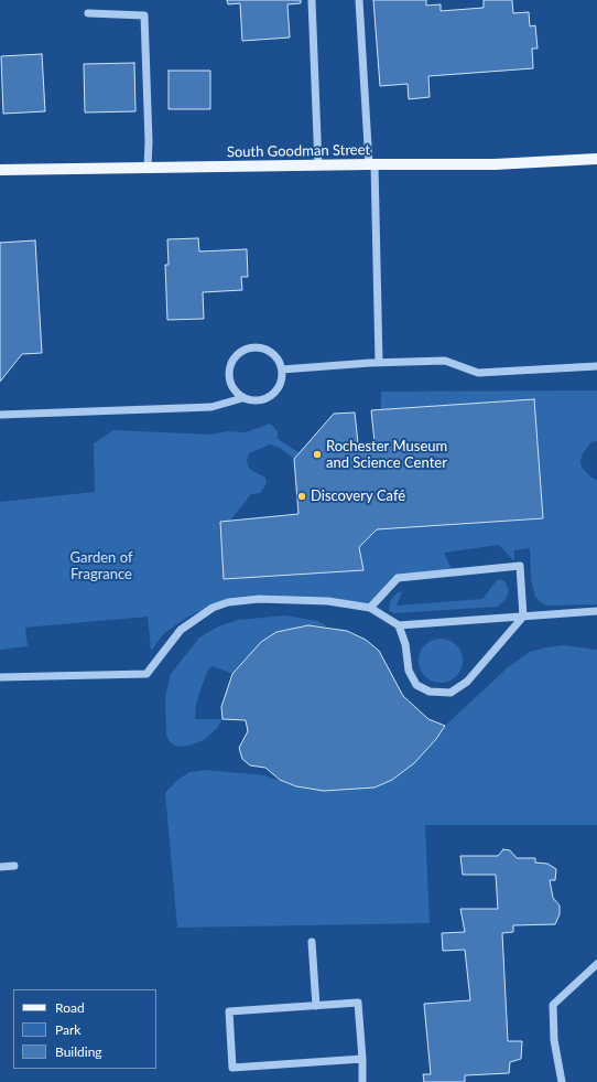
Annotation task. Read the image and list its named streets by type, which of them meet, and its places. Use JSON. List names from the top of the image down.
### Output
{
  "streets": {
    "main road": ["South Goodman Street"]
  },
  "parks": ["Garden of Fragrance"],
  "places": ["Rochester Museum and Science Center", "Discovery Café"],
  "legend": ["Road", "Park", "Building"]
}
